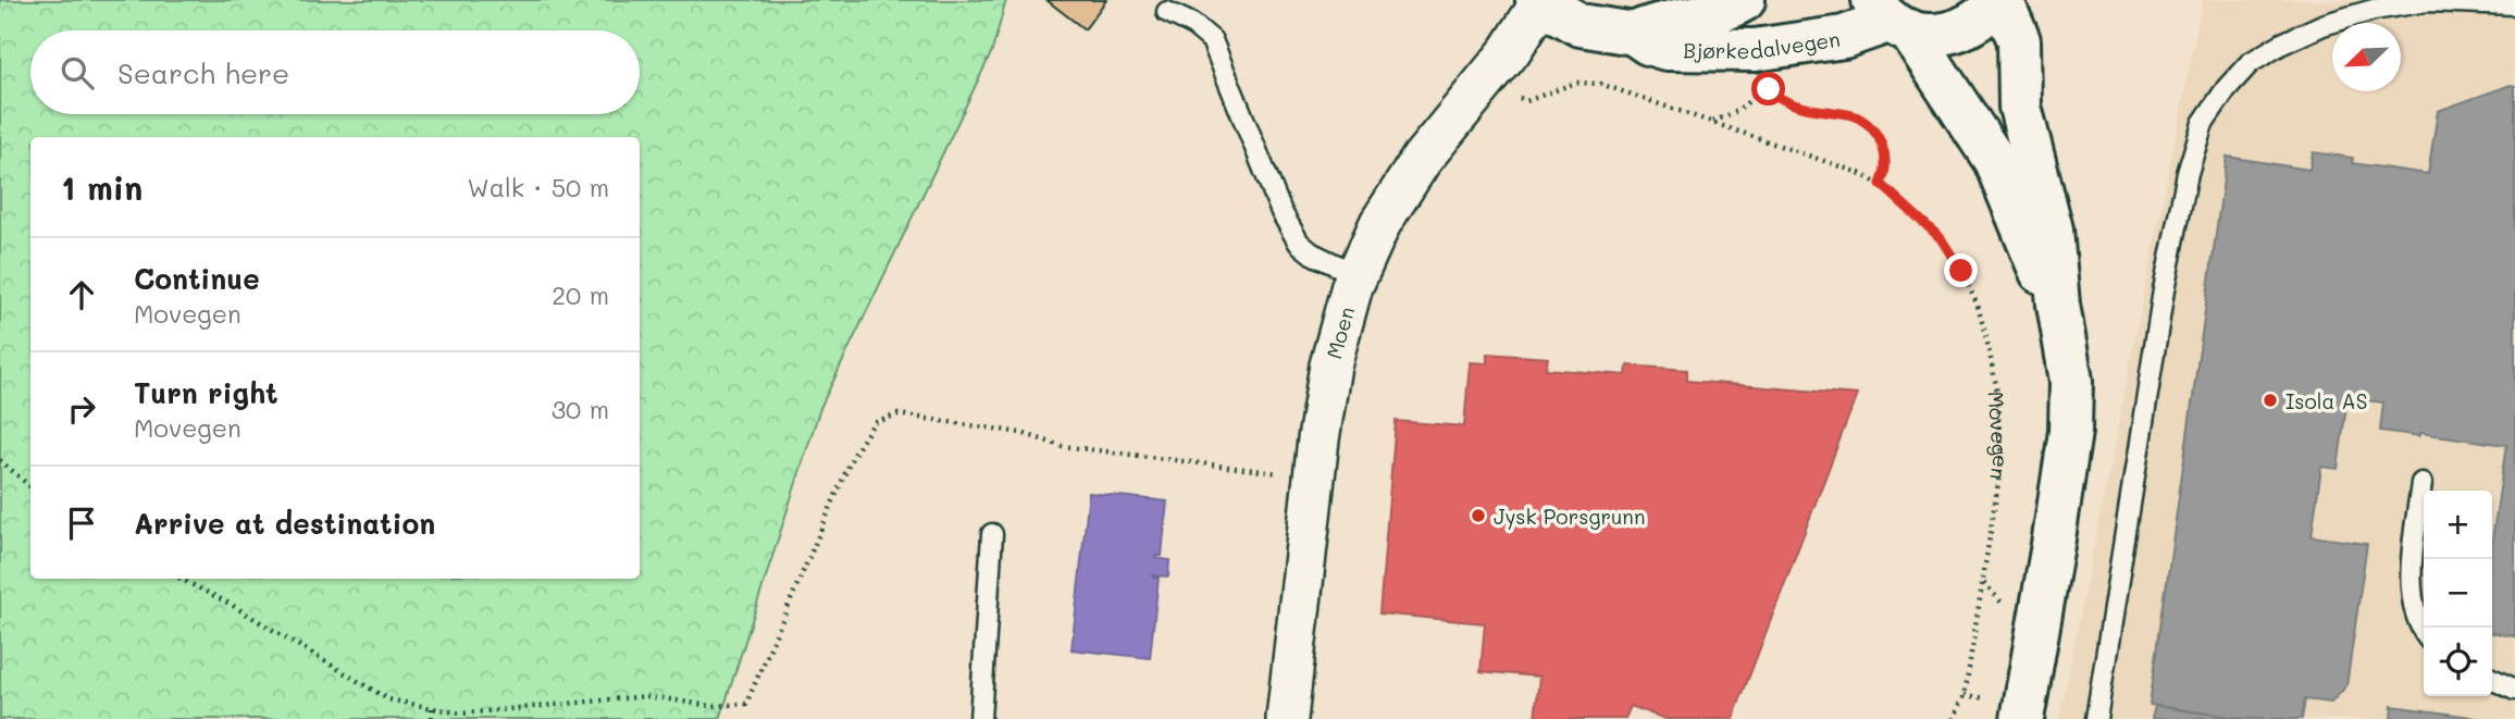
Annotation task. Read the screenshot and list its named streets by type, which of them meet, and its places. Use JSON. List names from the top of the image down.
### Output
{
  "streets": {
    "main road": ["Bjørkedalvegen"],
    "street": ["Moen"],
    "path": ["Movegen"]
  },
  "crossings": [
    ["Bjørkedalvegen", "Moen"]
  ],
  "places": ["Isola AS", "Jysk Porsgrunn"],
  "north": "bottom left",
  "page": {
    "search": "Search here",
    "heading": ["1 min", "Walk · 50 m"],
    "list": [
      ["Continue", "Movegen", "20 m"],
      ["Turn right", "Movegen", "30 m"],
      "Arrive at destination"
    ],
    "map_buttons": ["+", "−"]
  }
}
